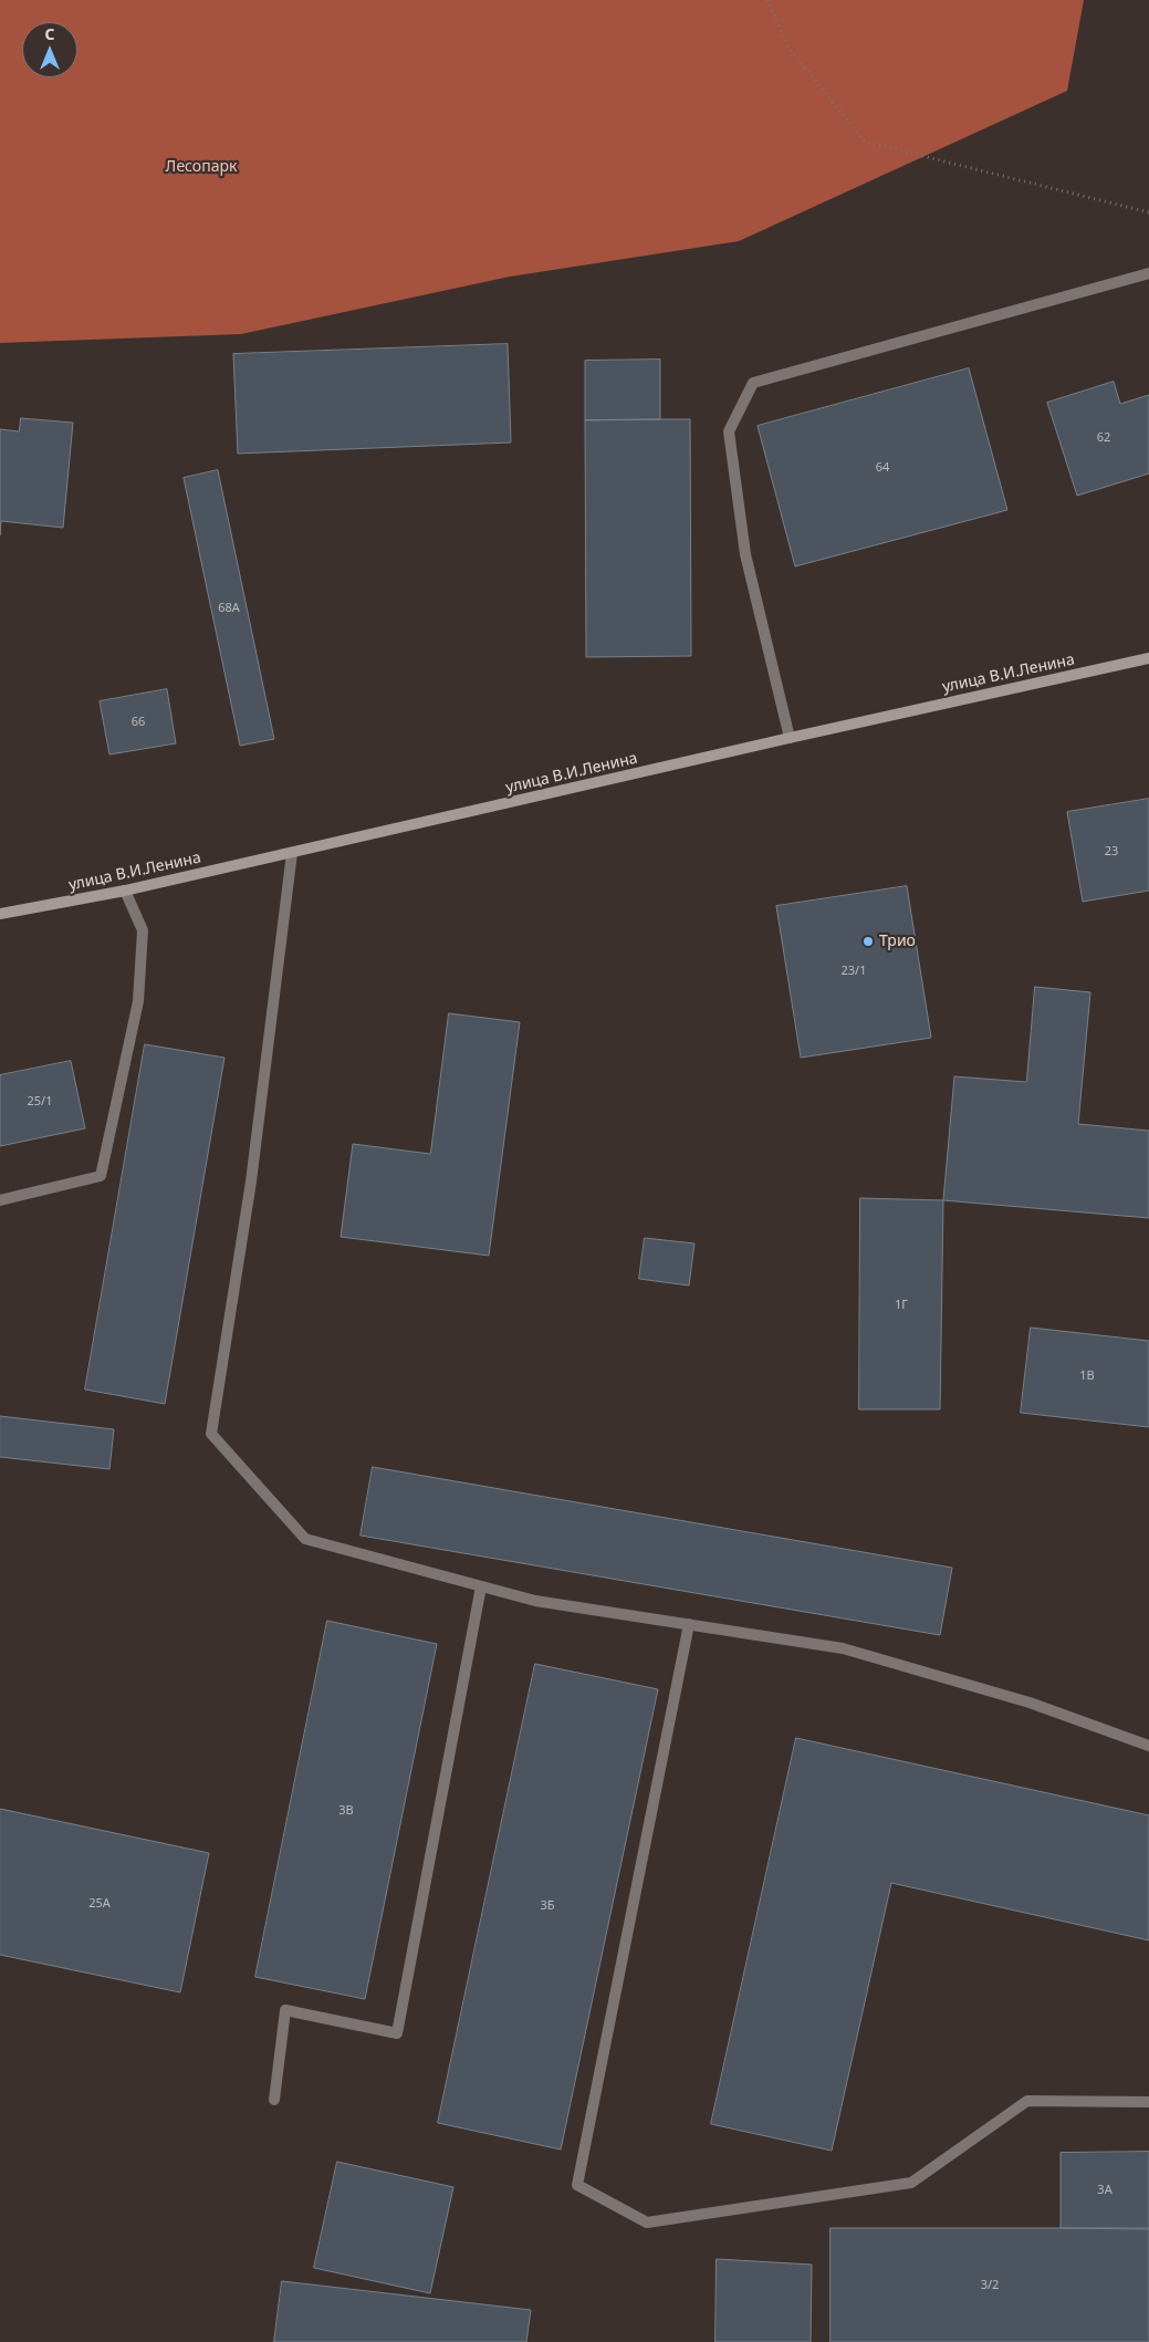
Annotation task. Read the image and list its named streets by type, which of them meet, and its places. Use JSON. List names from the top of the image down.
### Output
{
  "streets": {
    "main road": ["улица В.И.Ленина"]
  },
  "parks": ["Лесопарк"],
  "places": ["Трио"],
  "house_numbers": [
    "62",
    "64",
    "68А",
    "66",
    "23",
    "23/1",
    "25/1",
    "1Г",
    "1В",
    "3В",
    "25А",
    "3Б",
    "3А",
    "3/2"
  ],
  "north": "top"
}
